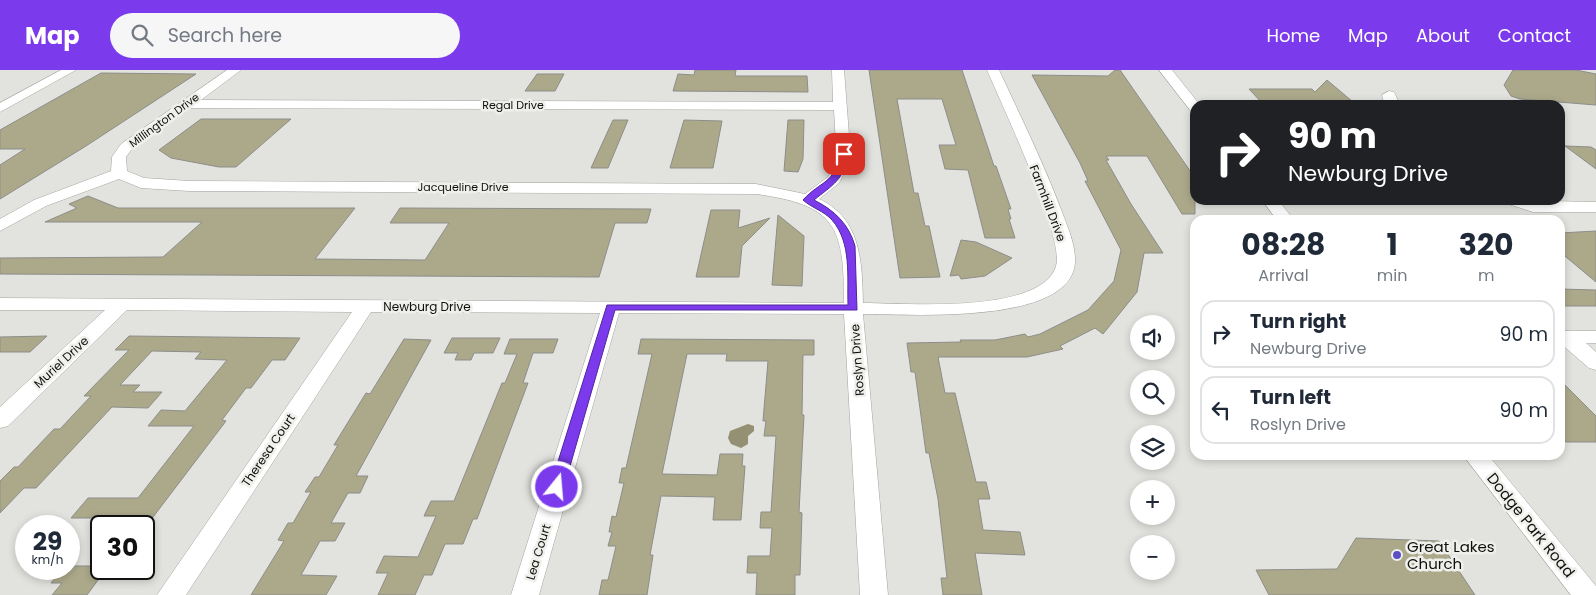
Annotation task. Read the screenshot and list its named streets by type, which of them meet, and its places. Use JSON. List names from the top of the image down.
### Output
{
  "streets": {
    "street": [
      "Regal Drive",
      "Millington Drive",
      "Jacqueline Drive",
      "Farmhill Drive",
      "Newburg Drive",
      "Roslyn Drive",
      "Muriel Drive",
      "Theresa Court",
      "Dodge Park Road",
      "Lea Court"
    ]
  },
  "crossings": [
    ["Regal Drive", "Millington Drive"],
    ["Millington Drive", "Jacqueline Drive"],
    ["Jacqueline Drive", "Roslyn Drive"],
    ["Farmhill Drive", "Newburg Drive"],
    ["Farmhill Drive", "Roslyn Drive"],
    ["Newburg Drive", "Roslyn Drive"],
    ["Newburg Drive", "Muriel Drive"],
    ["Newburg Drive", "Theresa Court"],
    ["Newburg Drive", "Lea Court"]
  ],
  "places": ["Great Lakes Church"],
  "page": {
    "header": "Map",
    "search": "Search here",
    "nav": [
      "Home",
      "Map",
      "About",
      "Contact"
    ],
    "turn": ["90 m", "Newburg Drive"],
    "eta": [
      "08:28",
      "Arrival",
      "1",
      "min",
      "320",
      "m"
    ],
    "list": [
      {
        "name": "Turn right",
        "note": "Newburg Drive",
        "value": "90 m"
      },
      {
        "name": "Turn left",
        "note": "Roslyn Drive",
        "value": "90 m"
      }
    ],
    "map_buttons": ["+", "−"],
    "speed": "29 km/h",
    "limit": "30"
  }
}
